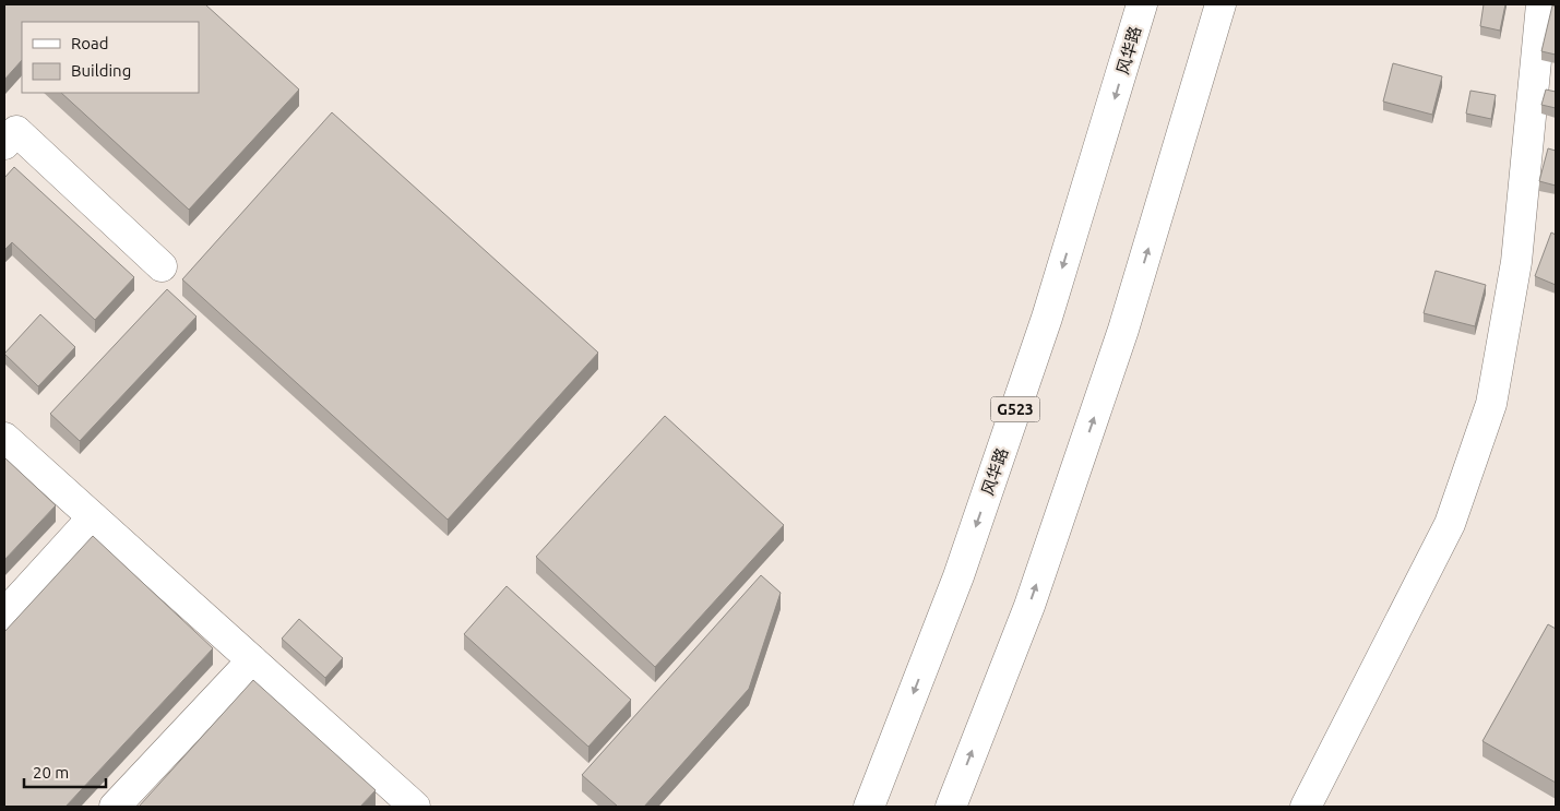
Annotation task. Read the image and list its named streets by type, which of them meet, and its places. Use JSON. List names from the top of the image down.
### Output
{
  "streets": {
    "main road": ["风华路", "G523"]
  },
  "legend": ["Road", "Building"],
  "scale_bar": "20 m"
}
